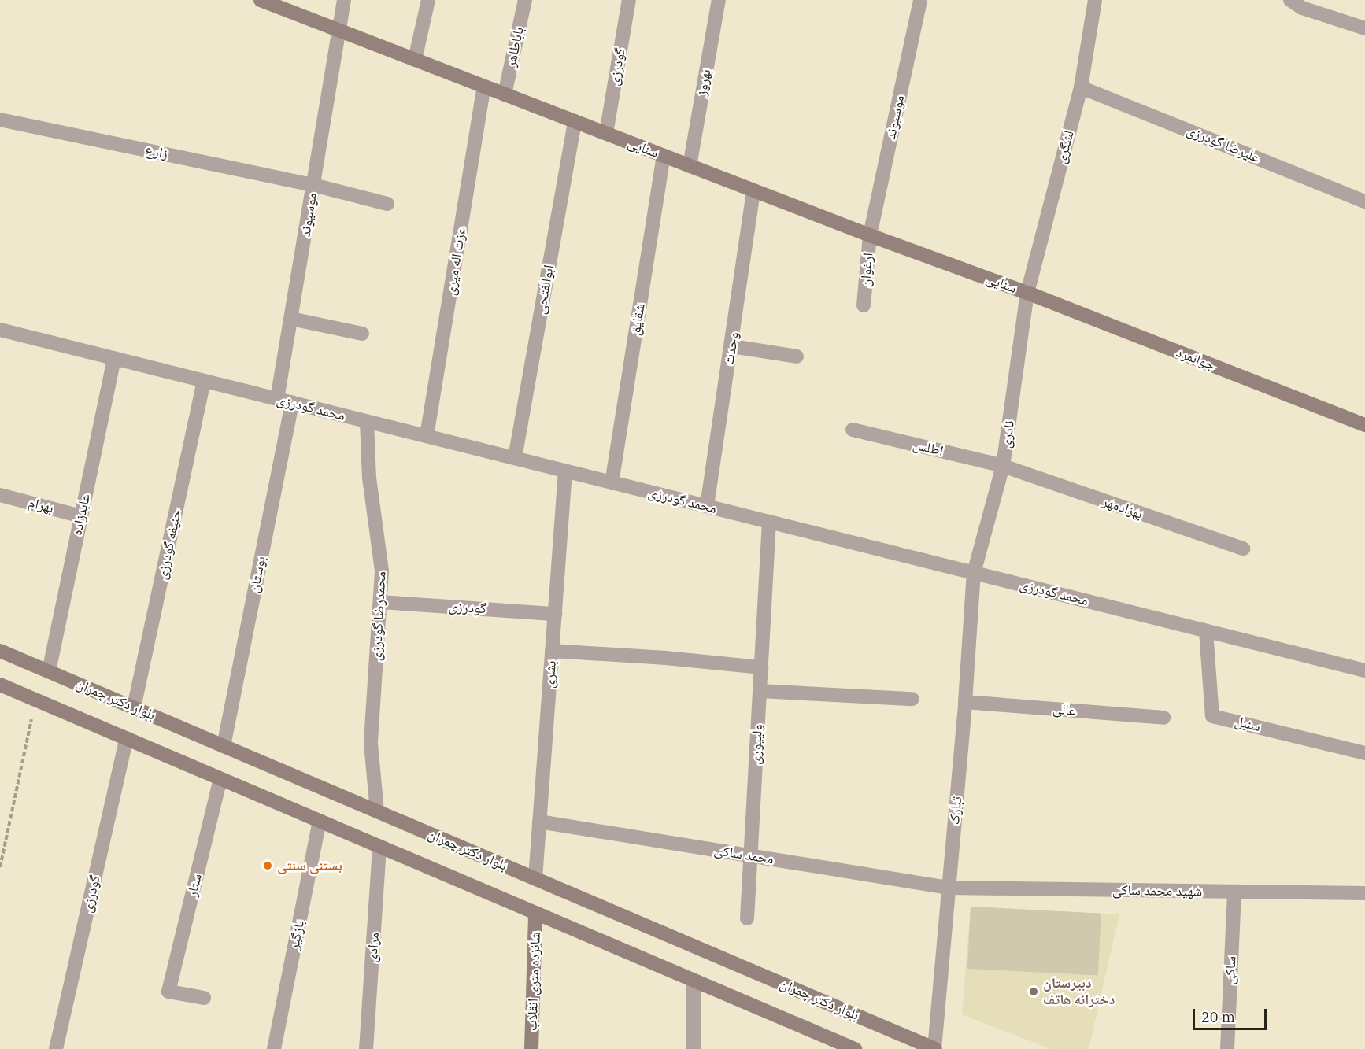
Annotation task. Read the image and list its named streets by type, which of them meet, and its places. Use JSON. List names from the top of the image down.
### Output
{
  "streets": {
    "main road": [
      "سنایی",
      "جوانمرد",
      "بلوار دکتر چمران",
      "شانزده متری انقلاب"
    ],
    "street": [
      "باباطاهر",
      "گودرزی",
      "بهروز",
      "موسیوند",
      "علیرضا گودرزی",
      "لشگری",
      "زارع",
      "عزت اله میری",
      "ارغوان",
      "ابوالفتحی",
      "شقایق",
      "وحدت",
      "محمد گودرزی",
      "نادری",
      "اطلس",
      "بهرام",
      "بهزادمهر",
      "عابدزاده",
      "حنیفه گودرزی",
      "بوستان",
      "محمدرضا گودرزی",
      "بشری",
      "عالی",
      "سنبل",
      "ولیپوری",
      "تبارک",
      "محمد ساکی",
      "ستار",
      "شهید محمد ساکی",
      "بازگیر",
      "مرادی",
      "ساکی"
    ]
  },
  "crossings": [
    ["باباطاهر", "سنایی"],
    ["گودرزی", "سنایی"],
    ["گودرزی", "محمدرضا گودرزی"],
    ["گودرزی", "بشری"],
    ["بهروز", "سنایی"],
    ["موسیوند", "سنایی"],
    ["موسیوند", "زارع"],
    ["موسیوند", "ارغوان"],
    ["موسیوند", "محمد گودرزی"],
    ["علیرضا گودرزی", "لشگری"],
    ["لشگری", "سنایی"],
    ["لشگری", "جوانمرد"],
    ["لشگری", "نادری"],
    ["سنایی", "عزت اله میری"],
    ["سنایی", "ارغوان"],
    ["سنایی", "ابوالفتحی"],
    ["سنایی", "شقایق"],
    ["سنایی", "وحدت"],
    ["سنایی", "جوانمرد"],
    ["سنایی", "نادری"],
    ["عزت اله میری", "محمد گودرزی"],
    ["ابوالفتحی", "محمد گودرزی"],
    ["شقایق", "محمد گودرزی"],
    ["وحدت", "محمد گودرزی"],
    ["جوانمرد", "نادری"],
    ["محمد گودرزی", "نادری"],
    ["محمد گودرزی", "عابدزاده"],
    ["محمد گودرزی", "حنیفه گودرزی"],
    ["محمد گودرزی", "بوستان"],
    ["محمد گودرزی", "محمدرضا گودرزی"],
    ["محمد گودرزی", "بشری"],
    ["محمد گودرزی", "سنبل"],
    ["محمد گودرزی", "ولیپوری"],
    ["محمد گودرزی", "تبارک"],
    ["نادری", "اطلس"],
    ["نادری", "بهزادمهر"],
    ["نادری", "تبارک"],
    ["اطلس", "بهزادمهر"],
    ["بهرام", "عابدزاده"],
    ["عابدزاده", "بلوار دکتر چمران"],
    ["حنیفه گودرزی", "بلوار دکتر چمران"],
    ["بوستان", "بلوار دکتر چمران"],
    ["محمدرضا گودرزی", "بلوار دکتر چمران"],
    ["بشری", "بلوار دکتر چمران"],
    ["بشری", "محمد ساکی"],
    ["بلوار دکتر چمران", "تبارک"],
    ["عالی", "تبارک"],
    ["ولیپوری", "محمد ساکی"],
    ["تبارک", "محمد ساکی"],
    ["تبارک", "شهید محمد ساکی"],
    ["محمد ساکی", "شهید محمد ساکی"],
    ["شهید محمد ساکی", "ساکی"]
  ],
  "places": ["بستنی سنتی", "دبیرستان دخترانه هاتف"],
  "scale_bar": "20 m"
}
